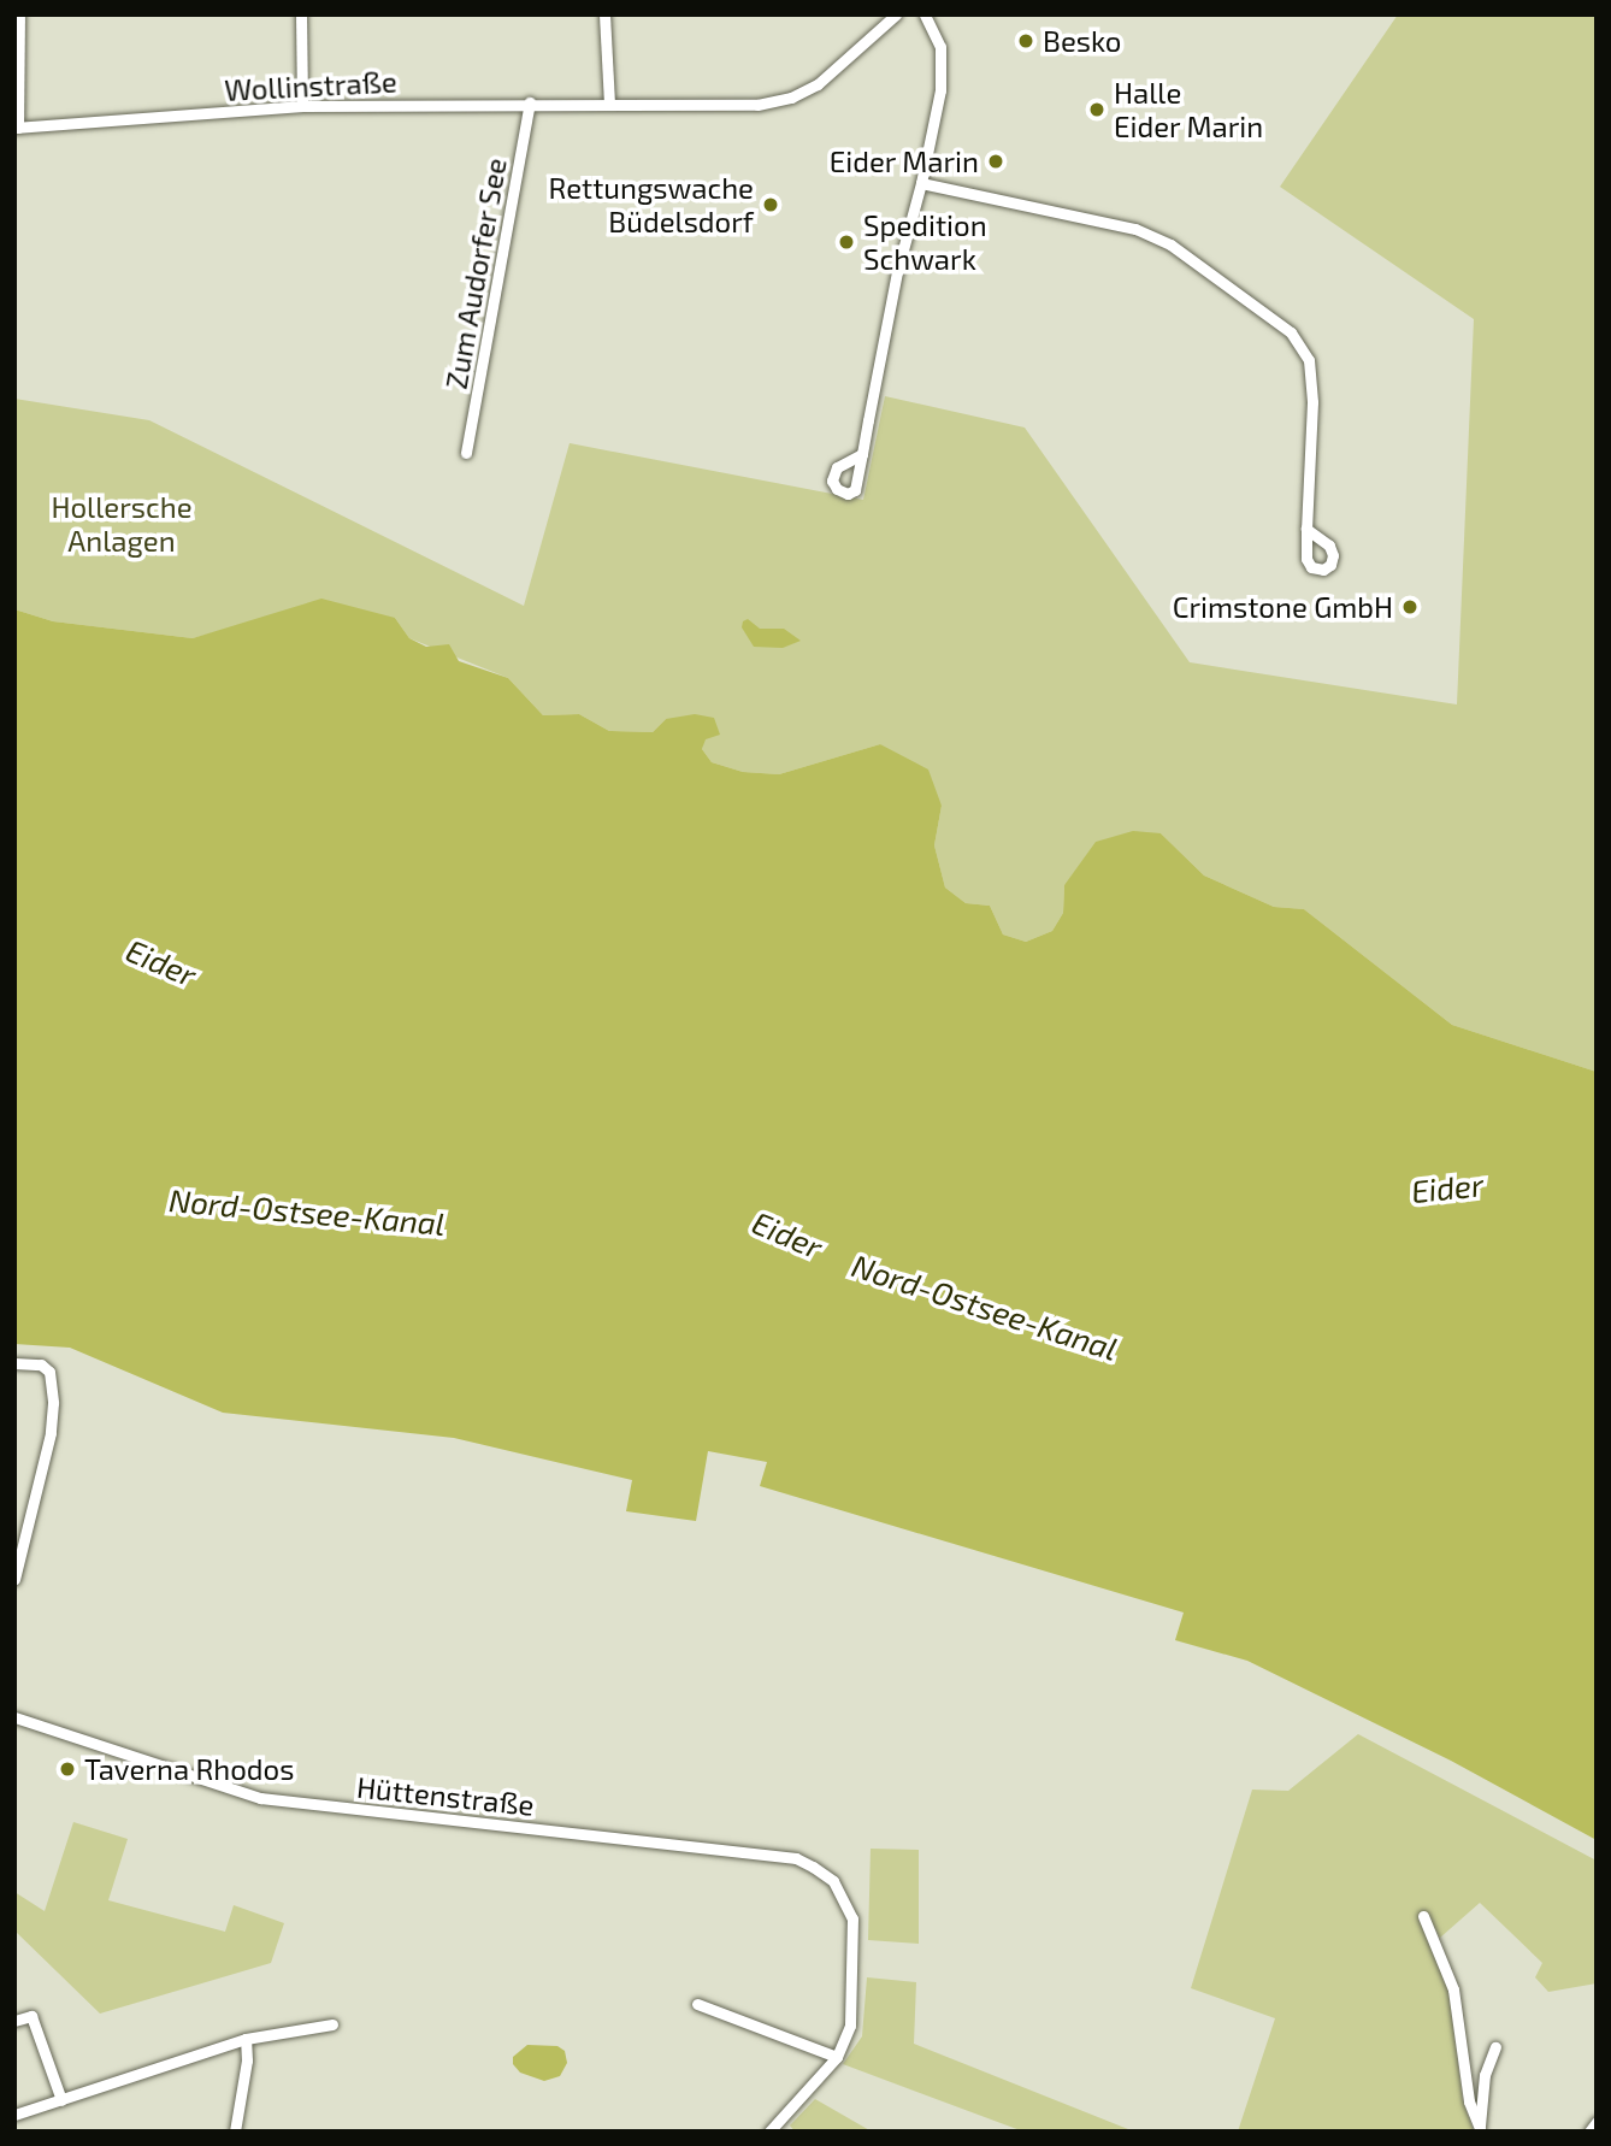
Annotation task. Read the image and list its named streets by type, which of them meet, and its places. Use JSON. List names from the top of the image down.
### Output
{
  "streets": {
    "street": ["Wollinstraße", "Zum Audorfer See", "Hüttenstraße"]
  },
  "crossings": [
    ["Wollinstraße", "Zum Audorfer See"]
  ],
  "water": ["Eider", "Nord-Ostsee-Kanal"],
  "parks": ["Hollersche Anlagen"],
  "places": [
    "Besko",
    "Halle Eider Marin",
    "Eider Marin",
    "Rettungswache Büdelsdorf",
    "Spedition Schwark",
    "Crimstone GmbH",
    "Taverna Rhodos"
  ]
}
